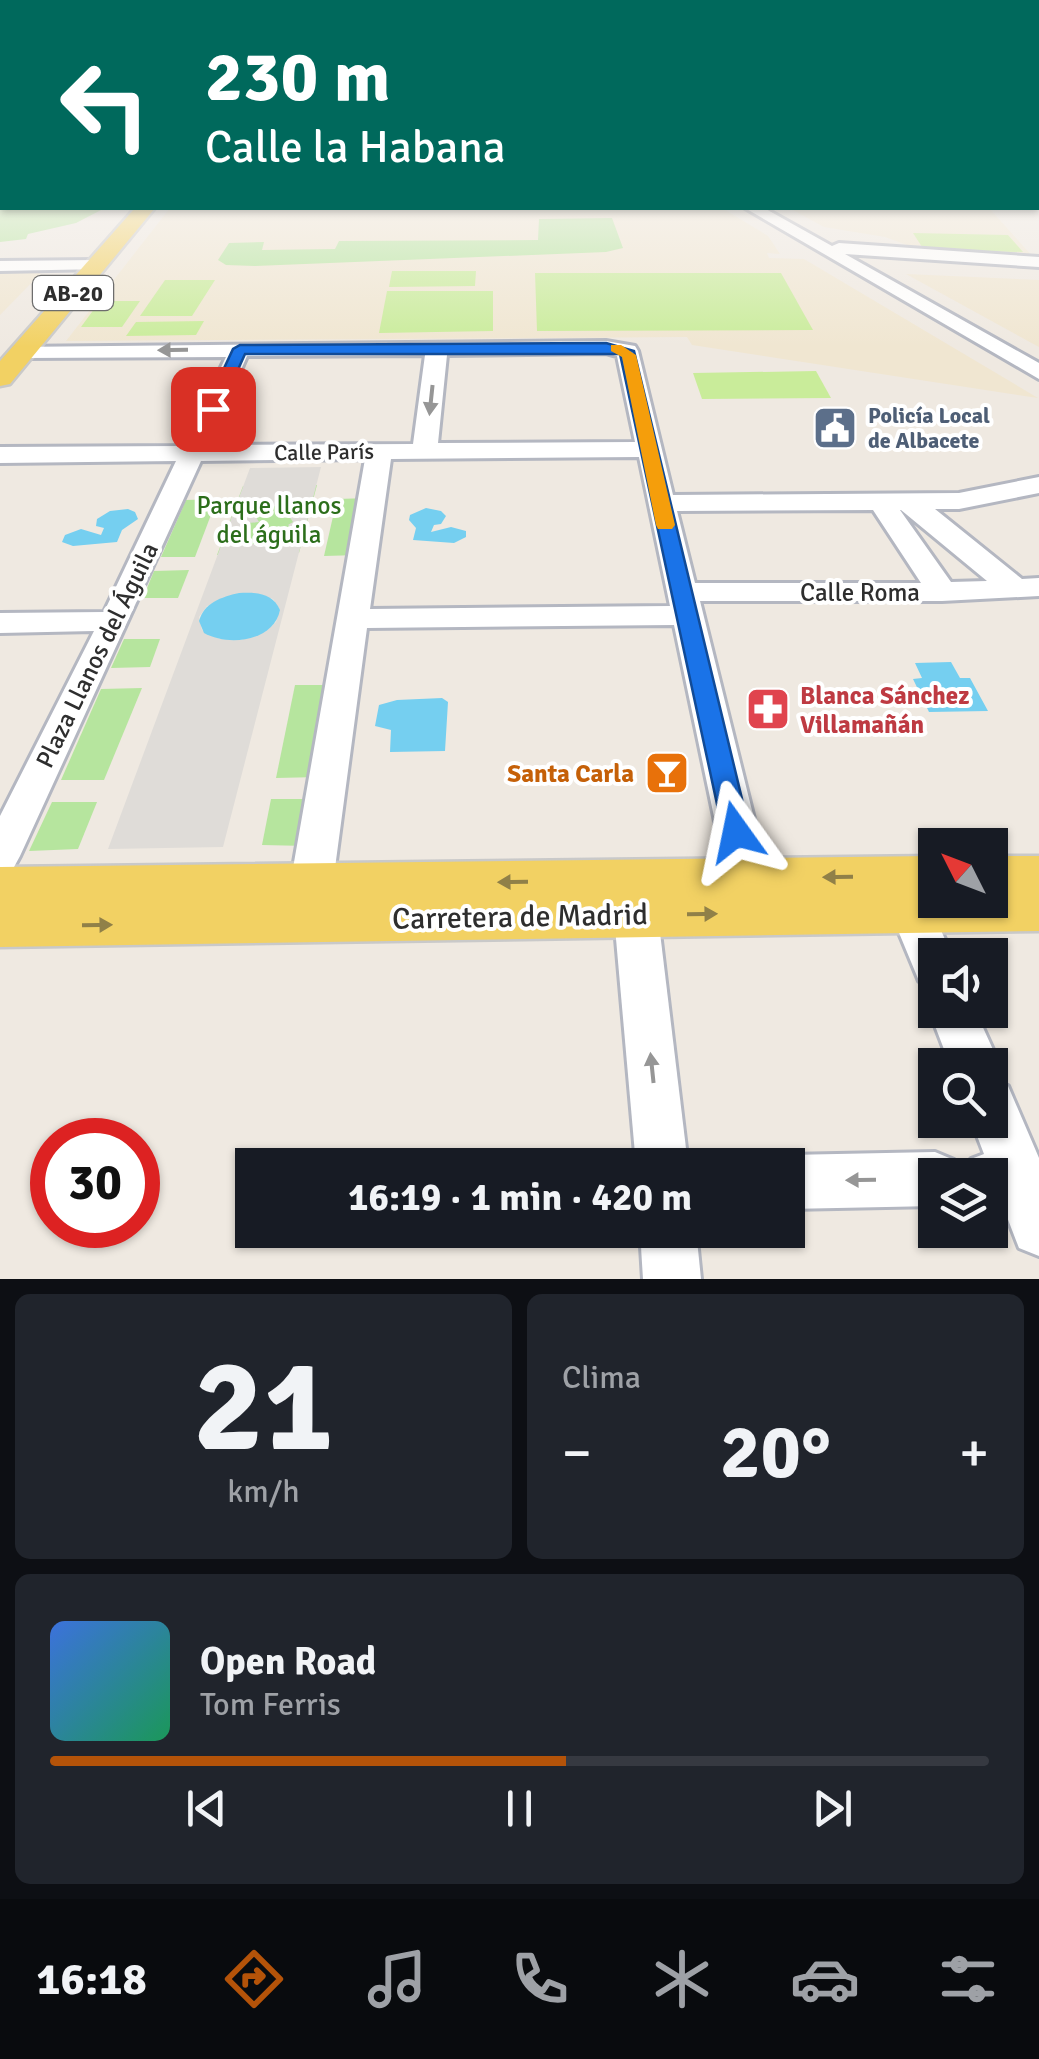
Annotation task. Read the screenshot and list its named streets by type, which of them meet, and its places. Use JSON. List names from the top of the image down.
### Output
{
  "streets": {
    "main road": ["AB-20", "Carretera de Madrid"],
    "street": ["Calle París", "Calle Roma", "Plaza Llanos del Águila"]
  },
  "crossings": [
    ["Calle París", "Plaza Llanos del Águila"]
  ],
  "parks": ["Parque llanos del águila"],
  "places": {
    "public building": ["Policía Local de Albacete"],
    "pharmacy": ["Blanca Sánchez Villamañán"],
    "bar": ["Santa Carla"]
  },
  "north": "top left",
  "page": {
    "turn": ["230 m", "Calle la Habana"],
    "limit": "30",
    "trip": "16:19 · 1 min · 420 m",
    "tile": [
      ["21", "km/h"],
      "Clima"
    ],
    "heat": ["−", "20°", "+"],
    "song": ["Open Road", "Tom Ferris"],
    "tabs": "16:18"
  }
}
